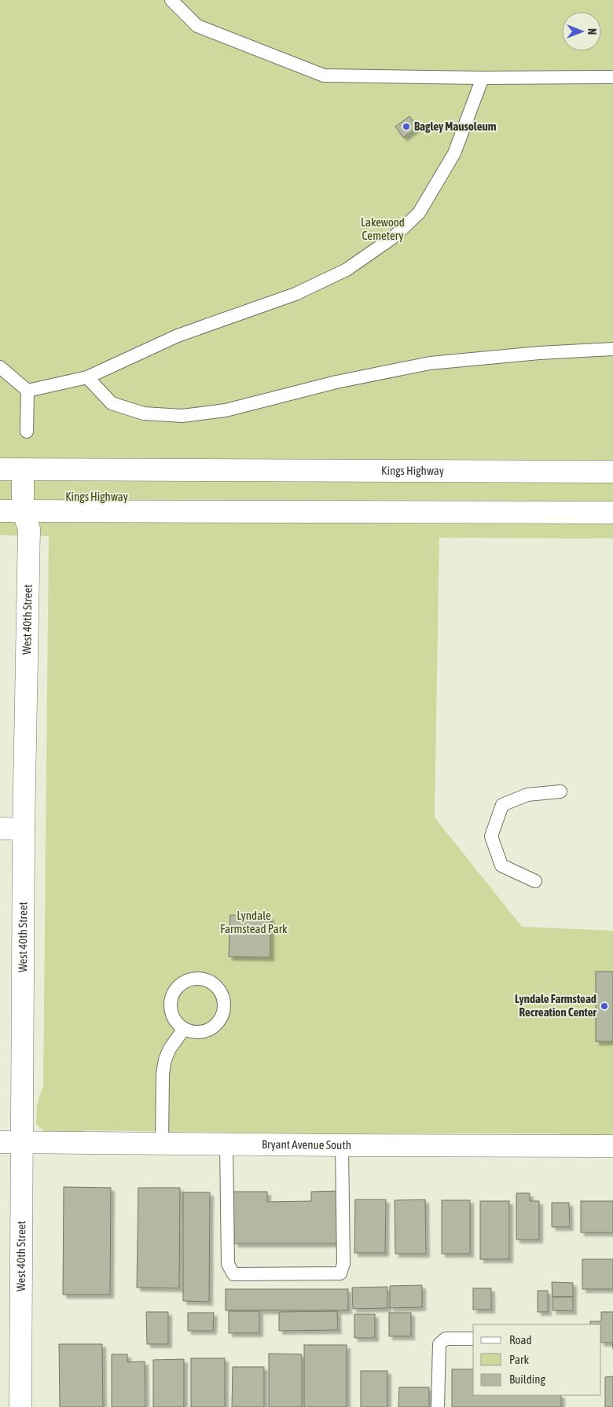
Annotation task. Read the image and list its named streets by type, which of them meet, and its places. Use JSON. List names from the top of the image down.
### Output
{
  "streets": {
    "street": ["Kings Highway", "West 40th Street", "Bryant Avenue South"]
  },
  "crossings": [
    ["Kings Highway", "West 40th Street"],
    ["West 40th Street", "Bryant Avenue South"]
  ],
  "parks": ["Lakewood Cemetery", "Kings Highway", "Lyndale Farmstead Park"],
  "places": ["Bagley Mausoleum", "Lyndale Farmstead Recreation Center"],
  "legend": ["Road", "Park", "Building"],
  "north": "right"
}
